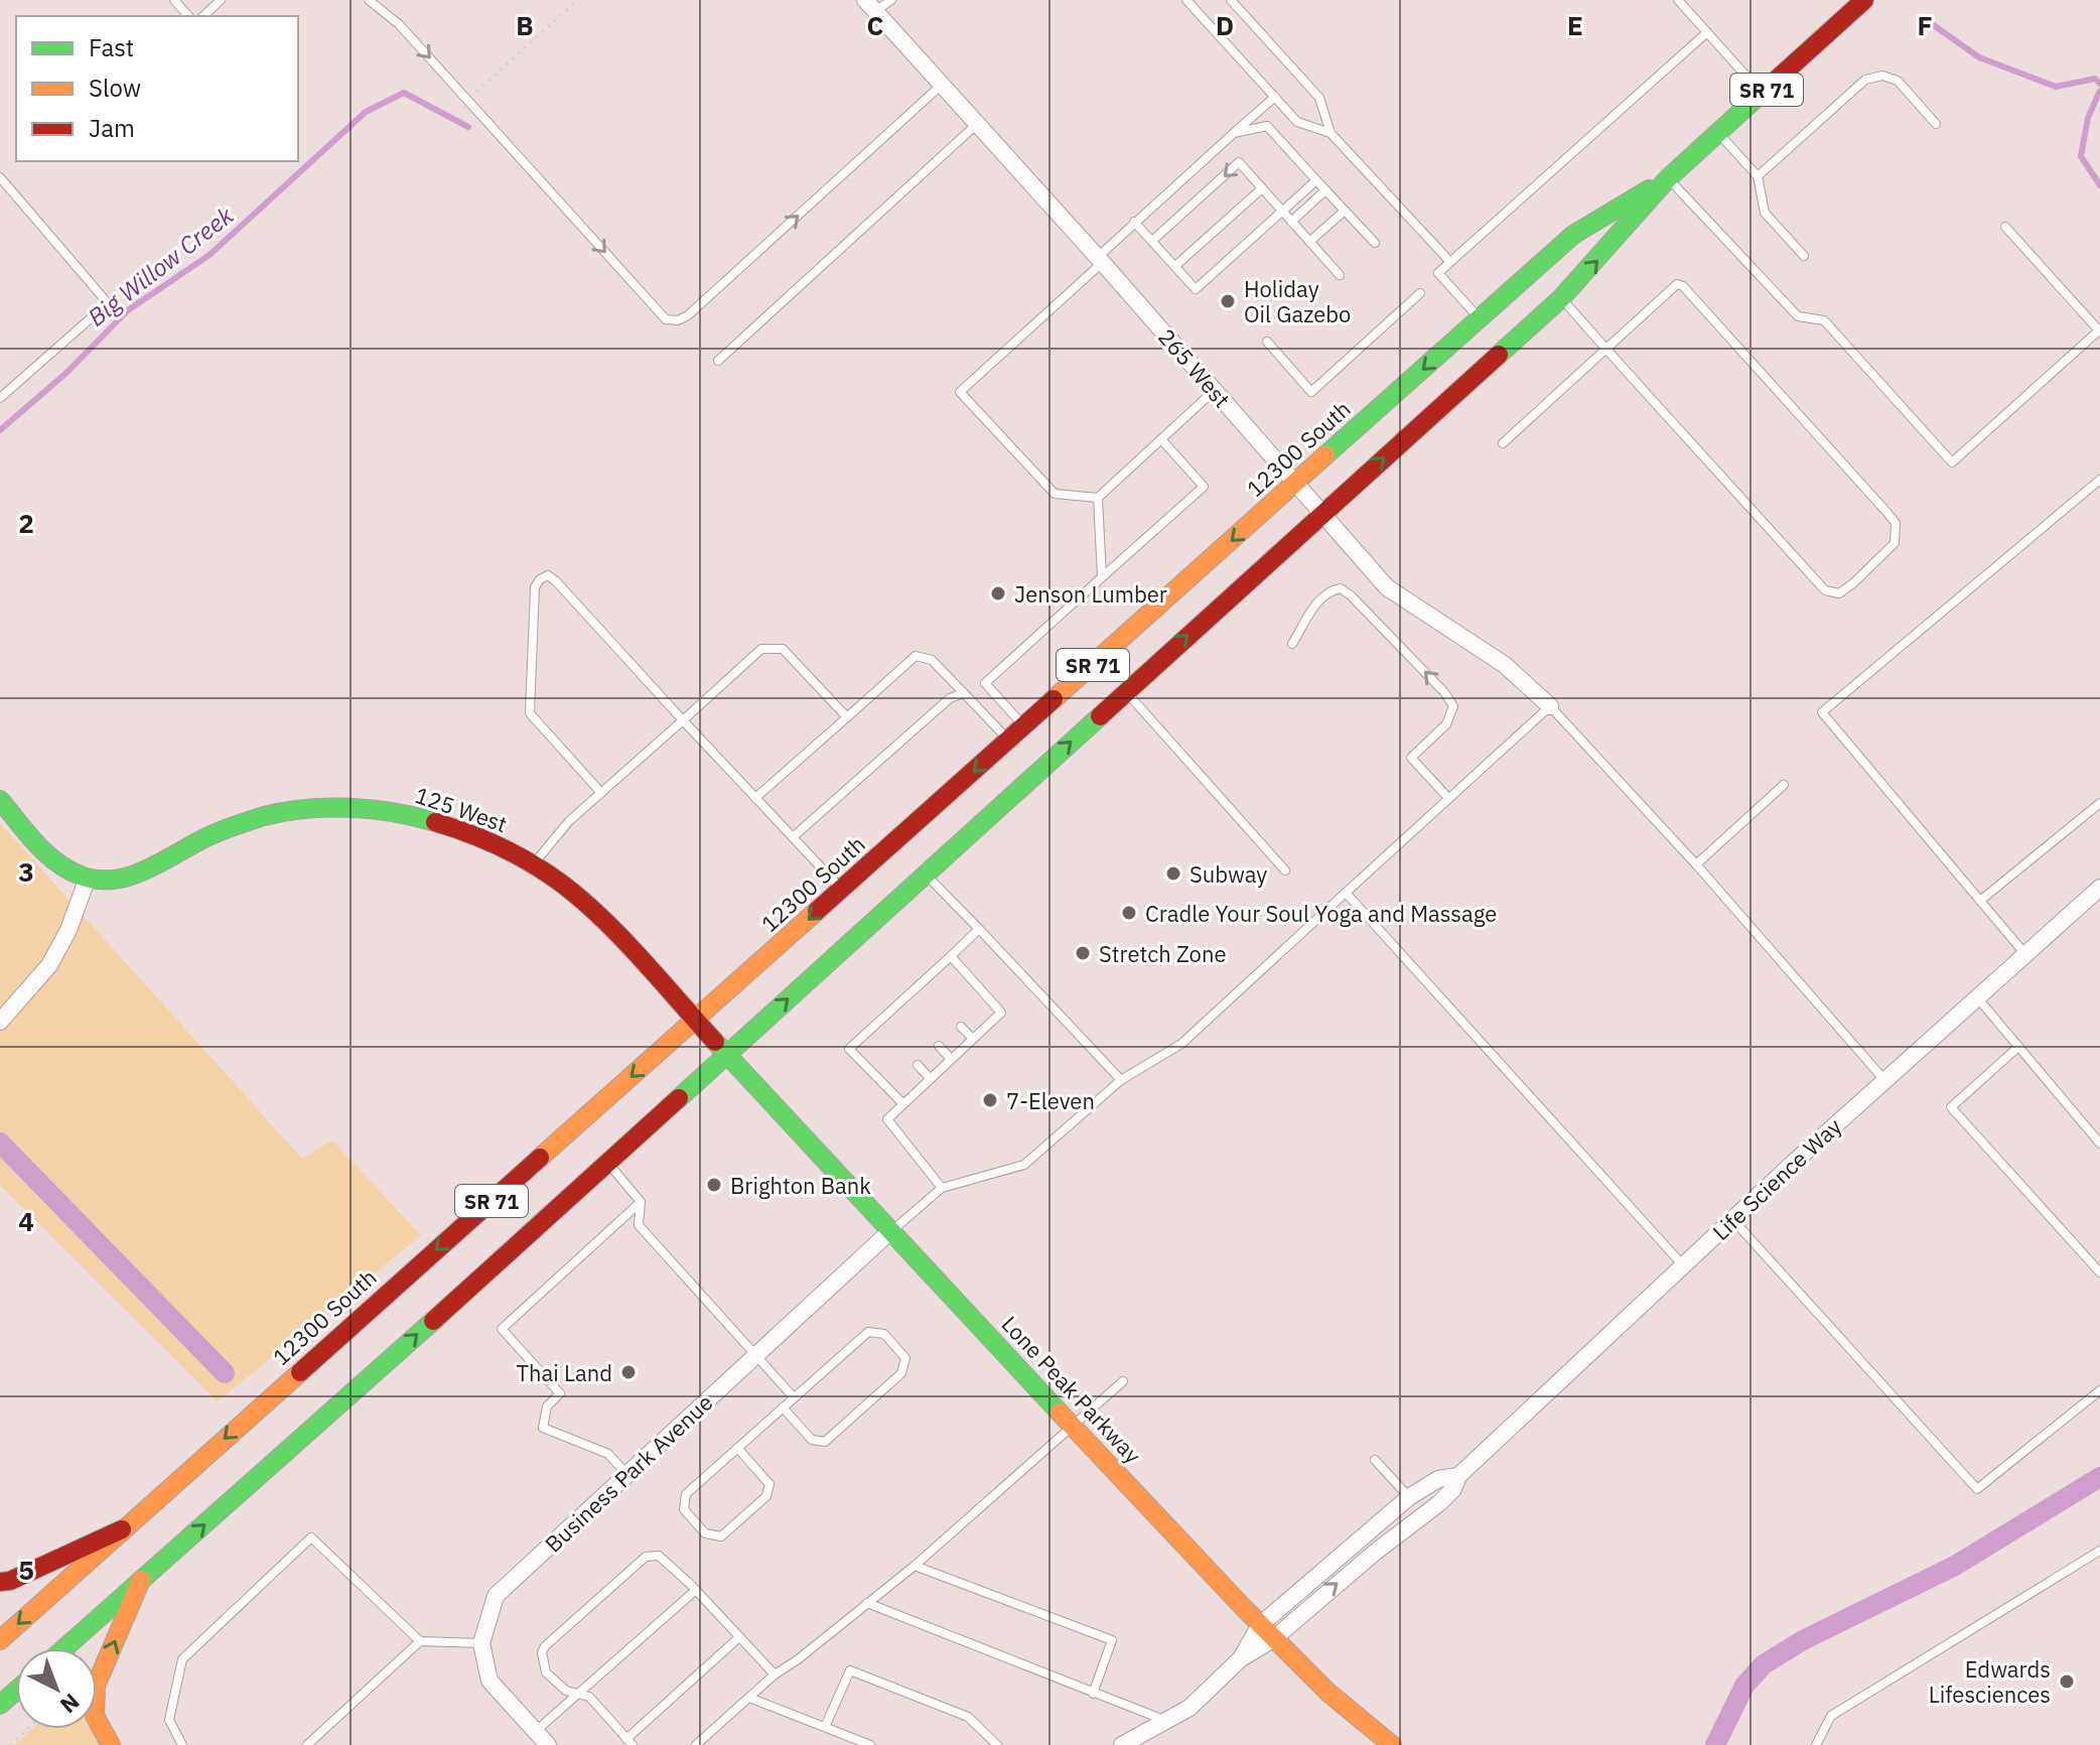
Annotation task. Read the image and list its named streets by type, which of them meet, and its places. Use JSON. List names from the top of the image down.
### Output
{
  "streets": {
    "main road": [
      "SR 71",
      "12300 South",
      "125 West",
      "Lone Peak Parkway"
    ],
    "street": ["265 West", "Life Science Way", "Business Park Avenue"]
  },
  "crossings": [
    ["265 West", "12300 South"],
    ["12300 South", "125 West"],
    ["12300 South", "Lone Peak Parkway"],
    ["125 West", "Lone Peak Parkway"],
    ["Life Science Way", "Lone Peak Parkway"],
    ["Lone Peak Parkway", "Business Park Avenue"]
  ],
  "water": ["Big Willow Creek"],
  "places": [
    "Holiday Oil Gazebo",
    "Jenson Lumber",
    "Subway",
    "Cradle Your Soul Yoga and Massage",
    "Stretch Zone",
    "7-Eleven",
    "Brighton Bank",
    "Thai Land",
    "Edwards Lifesciences"
  ],
  "legend": ["Fast", "Slow", "Jam"],
  "north": "bottom right",
  "grid": {
    "columns": [
      "B",
      "C",
      "D",
      "E",
      "F"
    ],
    "rows": [
      "2",
      "3",
      "4",
      "5"
    ]
  }
}
